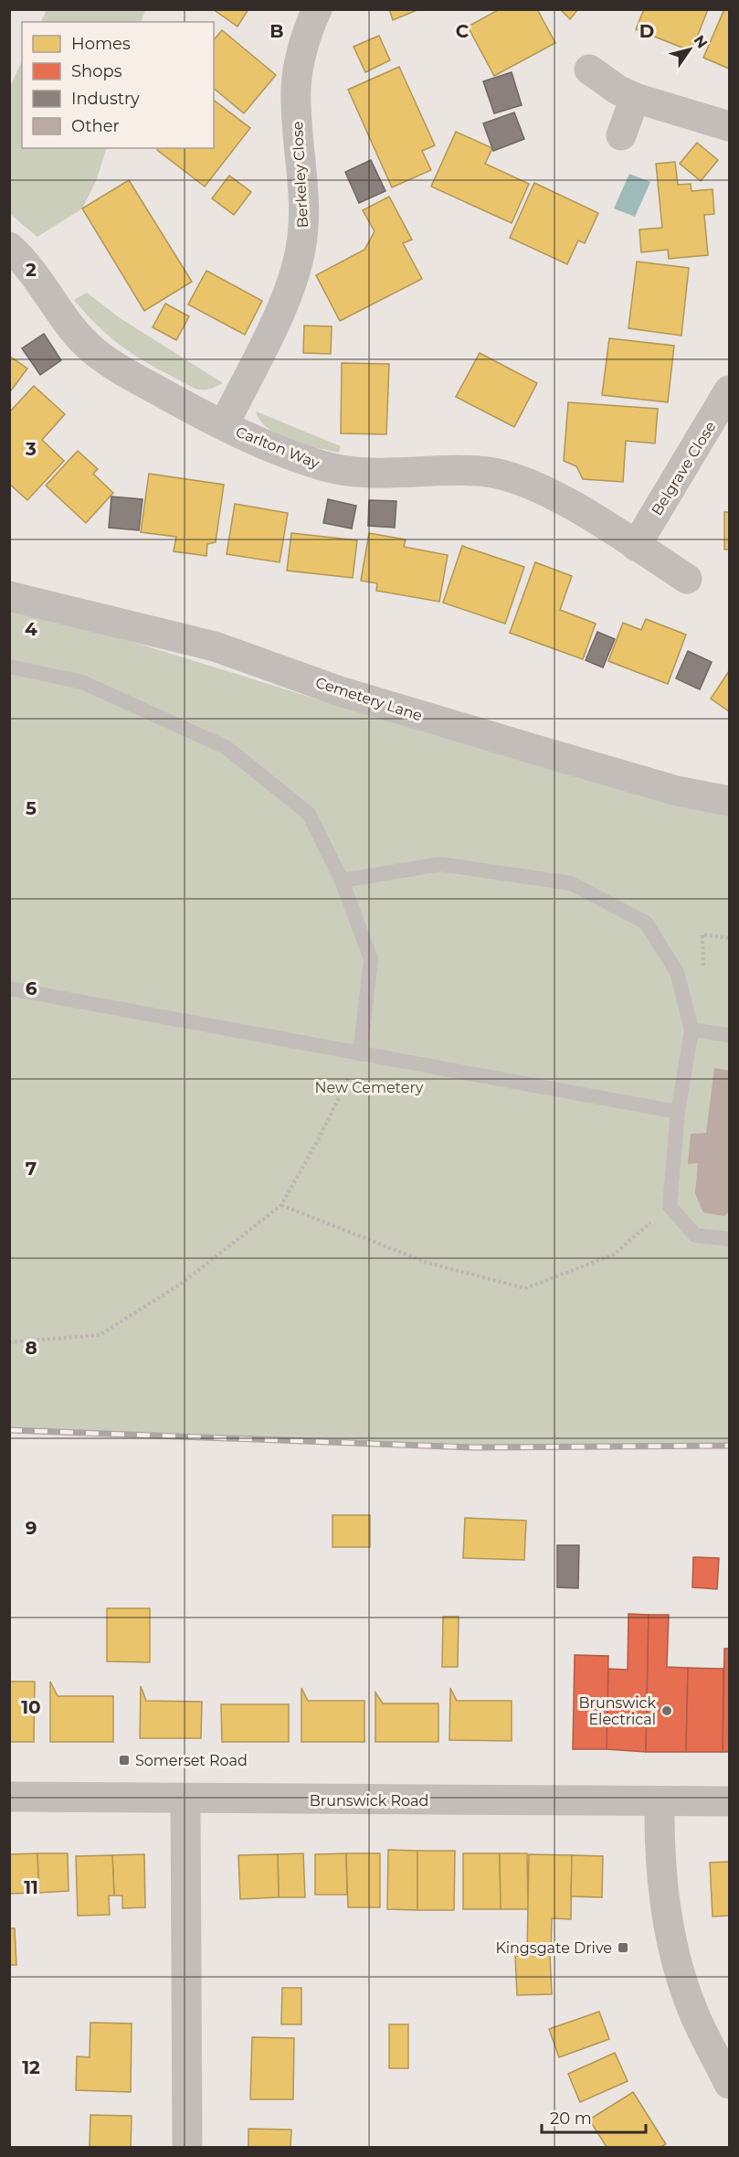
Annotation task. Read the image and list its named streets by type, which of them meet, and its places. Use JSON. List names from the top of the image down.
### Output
{
  "streets": {
    "street": [
      "Berkeley Close",
      "Carlton Way",
      "Belgrave Close",
      "Cemetery Lane",
      "Brunswick Road"
    ]
  },
  "crossings": [
    ["Berkeley Close", "Carlton Way"],
    ["Carlton Way", "Belgrave Close"]
  ],
  "parks": ["New Cemetery"],
  "places": {
    "other": ["Brunswick Electrical"],
    "transit": ["Somerset Road", "Kingsgate Drive"]
  },
  "legend": [
    "Homes",
    "Shops",
    "Industry",
    "Other"
  ],
  "scale_bar": "20 m",
  "north": "top right",
  "grid": {
    "columns": ["B", "C", "D"],
    "rows": [
      "2",
      "3",
      "4",
      "5",
      "6",
      "7",
      "8",
      "9",
      "10",
      "11",
      "12"
    ]
  }
}
